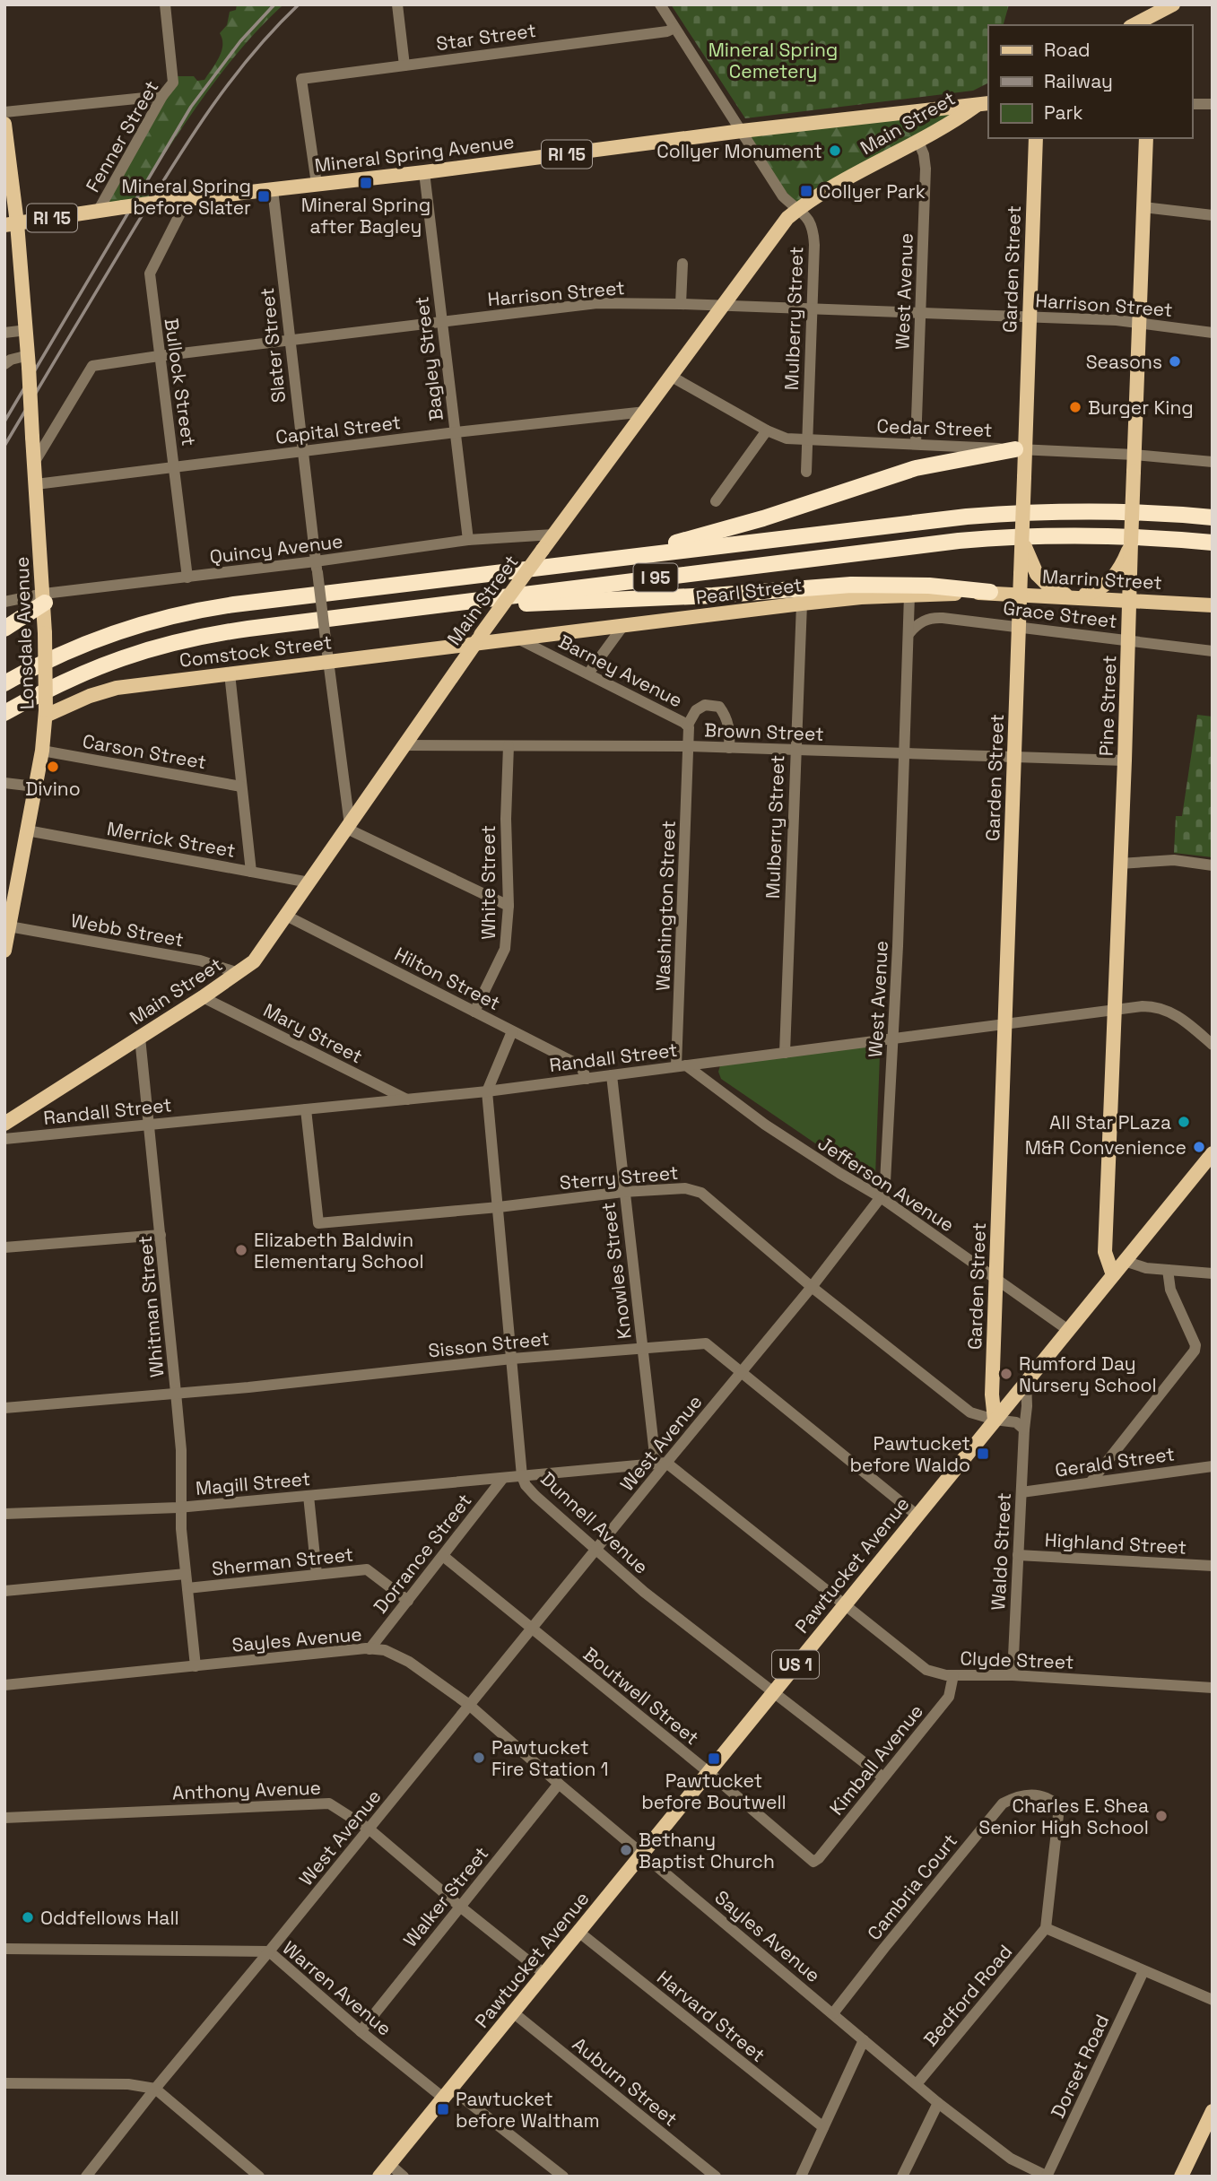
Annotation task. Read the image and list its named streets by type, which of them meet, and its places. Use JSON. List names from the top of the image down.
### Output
{
  "streets": {
    "highway": ["I 95"],
    "main road": [
      "Main Street",
      "Mineral Spring Avenue",
      "RI 15",
      "Garden Street",
      "Marrin Street",
      "Pearl Street",
      "Lonsdale Avenue",
      "Comstock Street",
      "Pine Street",
      "Pawtucket Avenue",
      "US 1"
    ],
    "street": [
      "Star Street",
      "Fenner Street",
      "West Avenue",
      "Harrison Street",
      "Mulberry Street",
      "Slater Street",
      "Bagley Street",
      "Bullock Street",
      "Cedar Street",
      "Capital Street",
      "Quincy Avenue",
      "Grace Street",
      "Barney Avenue",
      "Brown Street",
      "Carson Street",
      "Merrick Street",
      "White Street",
      "Washington Street",
      "Webb Street",
      "Hilton Street",
      "Mary Street",
      "Randall Street",
      "Sterry Street",
      "Jefferson Avenue",
      "Knowles Street",
      "Whitman Street",
      "Sisson Street",
      "Gerald Street",
      "Magill Street",
      "Dunnell Avenue",
      "Highland Street",
      "Waldo Street",
      "Dorrance Street",
      "Sherman Street",
      "Sayles Avenue",
      "Clyde Street",
      "Boutwell Street",
      "Kimball Avenue",
      "Anthony Avenue",
      "Cambria Court",
      "Walker Street",
      "Warren Avenue",
      "Bedford Road",
      "Harvard Street",
      "Dorset Road",
      "Auburn Street"
    ]
  },
  "crossings": [
    ["Star Street", "Mineral Spring Avenue"],
    ["Star Street", "Mulberry Street"],
    ["Main Street", "Mineral Spring Avenue"],
    ["Main Street", "West Avenue"],
    ["Main Street", "Harrison Street"],
    ["Main Street", "Mulberry Street"],
    ["Main Street", "Slater Street"],
    ["Main Street", "Cedar Street"],
    ["Main Street", "Capital Street"],
    ["Main Street", "Quincy Avenue"],
    ["Main Street", "Pearl Street"],
    ["Main Street", "Comstock Street"],
    ["Main Street", "Brown Street"],
    ["Main Street", "Merrick Street"],
    ["Main Street", "Webb Street"],
    ["Main Street", "Hilton Street"],
    ["Main Street", "Mary Street"],
    ["Main Street", "Whitman Street"],
    ["Fenner Street", "Mineral Spring Avenue"],
    ["Mineral Spring Avenue", "Mulberry Street"],
    ["Mineral Spring Avenue", "Slater Street"],
    ["Mineral Spring Avenue", "Bagley Street"],
    ["Mineral Spring Avenue", "Bullock Street"],
    ["Mineral Spring Avenue", "Lonsdale Avenue"],
    ["Garden Street", "Harrison Street"],
    ["Garden Street", "Cedar Street"],
    ["Garden Street", "Marrin Street"],
    ["Garden Street", "Grace Street"],
    ["Garden Street", "Brown Street"],
    ["Garden Street", "Randall Street"],
    ["Garden Street", "Sterry Street"],
    ["Garden Street", "Jefferson Avenue"],
    ["Garden Street", "Pawtucket Avenue"],
    ["West Avenue", "Harrison Street"],
    ["West Avenue", "Cedar Street"],
    ["West Avenue", "Pearl Street"],
    ["West Avenue", "Grace Street"],
    ["West Avenue", "Brown Street"],
    ["West Avenue", "Randall Street"],
    ["West Avenue", "Sterry Street"],
    ["West Avenue", "Jefferson Avenue"],
    ["West Avenue", "Knowles Street"],
    ["West Avenue", "Sisson Street"],
    ["West Avenue", "Dunnell Avenue"],
    ["West Avenue", "Sayles Avenue"],
    ["West Avenue", "Boutwell Street"],
    ["West Avenue", "Anthony Avenue"],
    ["West Avenue", "Warren Avenue"],
    ["Harrison Street", "Mulberry Street"],
    ["Harrison Street", "Slater Street"],
    ["Harrison Street", "Bagley Street"],
    ["Harrison Street", "Bullock Street"],
    ["Harrison Street", "Lonsdale Avenue"],
    ["Mulberry Street", "Cedar Street"],
    ["Mulberry Street", "Pearl Street"],
    ["Mulberry Street", "Brown Street"],
    ["Mulberry Street", "Randall Street"],
    ["Slater Street", "Capital Street"],
    ["Slater Street", "Quincy Avenue"],
    ["Slater Street", "Comstock Street"],
    ["Bagley Street", "Capital Street"],
    ["Bagley Street", "Quincy Avenue"],
    ["Bullock Street", "Capital Street"],
    ["Bullock Street", "Quincy Avenue"],
    ["Capital Street", "Lonsdale Avenue"],
    ["Quincy Avenue", "Lonsdale Avenue"],
    ["Marrin Street", "Pearl Street"],
    ["Marrin Street", "Pine Street"],
    ["Pearl Street", "Comstock Street"],
    ["Pearl Street", "Barney Avenue"],
    ["Grace Street", "Pine Street"],
    ["Lonsdale Avenue", "Comstock Street"],
    ["Lonsdale Avenue", "Carson Street"],
    ["Lonsdale Avenue", "Merrick Street"],
    ["Lonsdale Avenue", "Webb Street"],
    ["Barney Avenue", "Brown Street"],
    ["Barney Avenue", "Washington Street"],
    ["Pine Street", "Brown Street"],
    ["Pine Street", "Randall Street"],
    ["Pine Street", "Pawtucket Avenue"],
    ["Brown Street", "White Street"],
    ["Brown Street", "Washington Street"],
    ["White Street", "Hilton Street"],
    ["Washington Street", "Randall Street"],
    ["Washington Street", "Jefferson Avenue"],
    ["Hilton Street", "Randall Street"],
    ["Hilton Street", "Dunnell Avenue"],
    ["Mary Street", "Randall Street"],
    ["Randall Street", "Sterry Street"],
    ["Randall Street", "Jefferson Avenue"],
    ["Randall Street", "Knowles Street"],
    ["Randall Street", "Whitman Street"],
    ["Randall Street", "Dunnell Avenue"],
    ["Sterry Street", "Knowles Street"],
    ["Sterry Street", "Dunnell Avenue"],
    ["Sterry Street", "Pawtucket Avenue"],
    ["Jefferson Avenue", "Pawtucket Avenue"],
    ["Knowles Street", "Sisson Street"],
    ["Whitman Street", "Sisson Street"],
    ["Whitman Street", "Magill Street"],
    ["Whitman Street", "Sherman Street"],
    ["Sisson Street", "Dunnell Avenue"],
    ["Sisson Street", "Pawtucket Avenue"],
    ["Gerald Street", "Waldo Street"],
    ["Magill Street", "Dunnell Avenue"],
    ["Magill Street", "Dorrance Street"],
    ["Dunnell Avenue", "Pawtucket Avenue"],
    ["Dunnell Avenue", "Kimball Avenue"],
    ["Highland Street", "Waldo Street"],
    ["Waldo Street", "Pawtucket Avenue"],
    ["Waldo Street", "Clyde Street"],
    ["Dorrance Street", "Sherman Street"],
    ["Dorrance Street", "Sayles Avenue"],
    ["Dorrance Street", "Boutwell Street"],
    ["Pawtucket Avenue", "Sayles Avenue"],
    ["Pawtucket Avenue", "Clyde Street"],
    ["Pawtucket Avenue", "Boutwell Street"],
    ["Pawtucket Avenue", "Anthony Avenue"],
    ["Pawtucket Avenue", "Warren Avenue"],
    ["Pawtucket Avenue", "Harvard Street"],
    ["Pawtucket Avenue", "Auburn Street"],
    ["Sayles Avenue", "Cambria Court"],
    ["Sayles Avenue", "Walker Street"],
    ["Sayles Avenue", "Bedford Road"],
    ["Sayles Avenue", "Dorset Road"],
    ["Clyde Street", "Kimball Avenue"],
    ["Boutwell Street", "Kimball Avenue"],
    ["Anthony Avenue", "Walker Street"],
    ["Cambria Court", "Bedford Road"],
    ["Walker Street", "Warren Avenue"]
  ],
  "parks": ["Mineral Spring Cemetery"],
  "places": {
    "other": [
      "Collyer Monument",
      "Seasons",
      "Burger King",
      "Divino",
      "All Star PLaza",
      "M&R Convenience",
      "Elizabeth Baldwin Elementary School",
      "Rumford Day Nursery School",
      "Pawtucket Fire Station 1",
      "Charles E. Shea Senior High School",
      "Bethany Baptist Church",
      "Oddfellows Hall"
    ],
    "transit": [
      "Mineral Spring after Bagley",
      "Collyer Park",
      "Mineral Spring before Slater",
      "Pawtucket before Waldo",
      "Pawtucket before Boutwell",
      "Pawtucket before Waltham"
    ]
  },
  "legend": ["Road", "Railway", "Park"]
}
